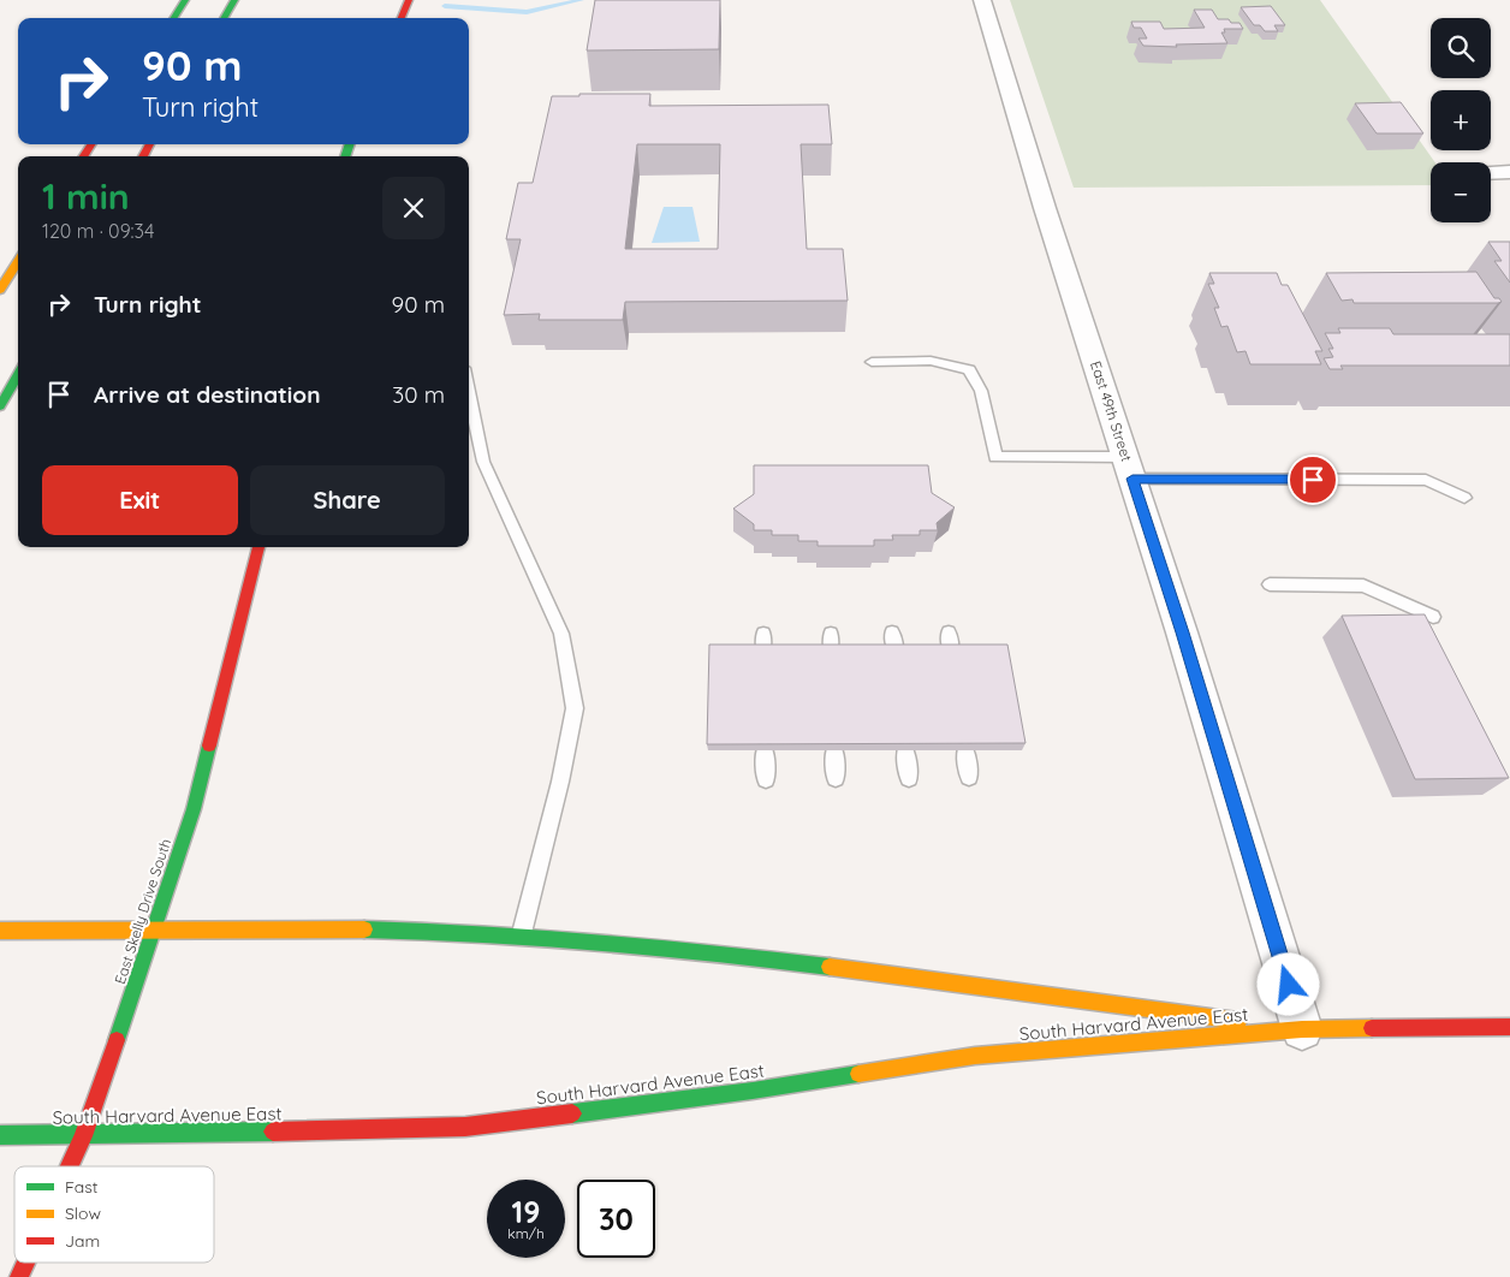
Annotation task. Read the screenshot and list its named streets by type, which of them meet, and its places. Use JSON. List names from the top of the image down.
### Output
{
  "streets": {
    "main road": ["East Skelly Drive South", "South Harvard Avenue East"],
    "street": ["East 49th Street"]
  },
  "crossings": [
    ["East 49th Street", "South Harvard Avenue East"],
    ["East Skelly Drive South", "South Harvard Avenue East"]
  ],
  "legend": ["Fast", "Slow", "Jam"],
  "page": {
    "map_buttons": ["+", "−"],
    "turn": ["90 m", "Turn right"],
    "heading": ["1 min", "120 m · 09:34"],
    "list": [
      {
        "name": "Turn right",
        "value": "90 m"
      },
      {
        "name": "Arrive at destination",
        "value": "30 m"
      }
    ],
    "buttons": ["Exit", "Share"],
    "speed": "19 km/h",
    "limit": "30"
  }
}
